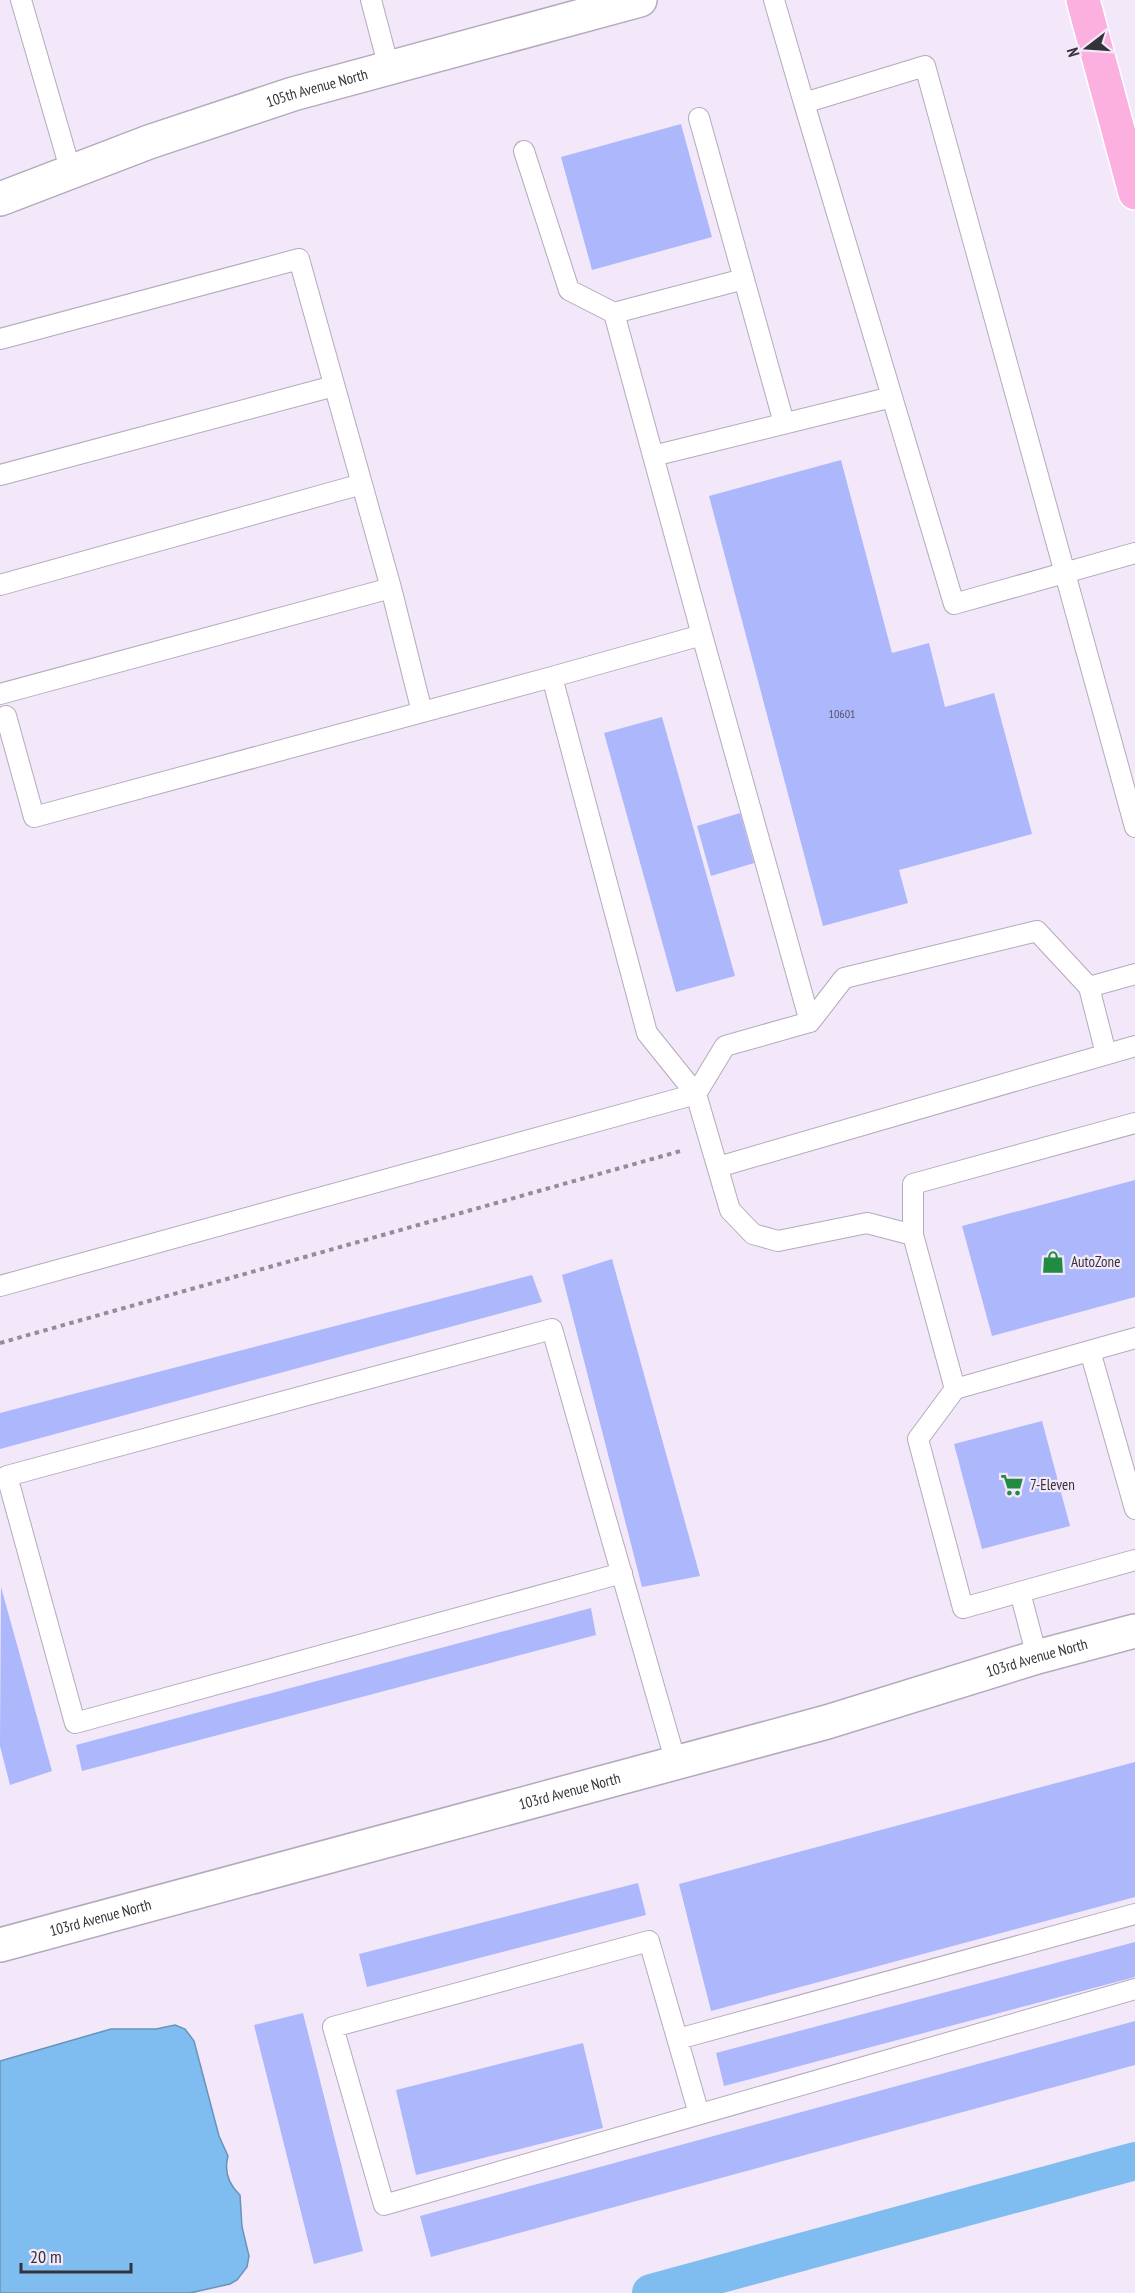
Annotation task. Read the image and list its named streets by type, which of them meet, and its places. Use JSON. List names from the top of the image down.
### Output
{
  "streets": {
    "street": ["105th Avenue North", "103rd Avenue North"]
  },
  "places": {
    "shop": ["AutoZone"],
    "supermarket": ["7-Eleven"]
  },
  "house_numbers": ["10601"],
  "scale_bar": "20 m",
  "north": "left"
}
